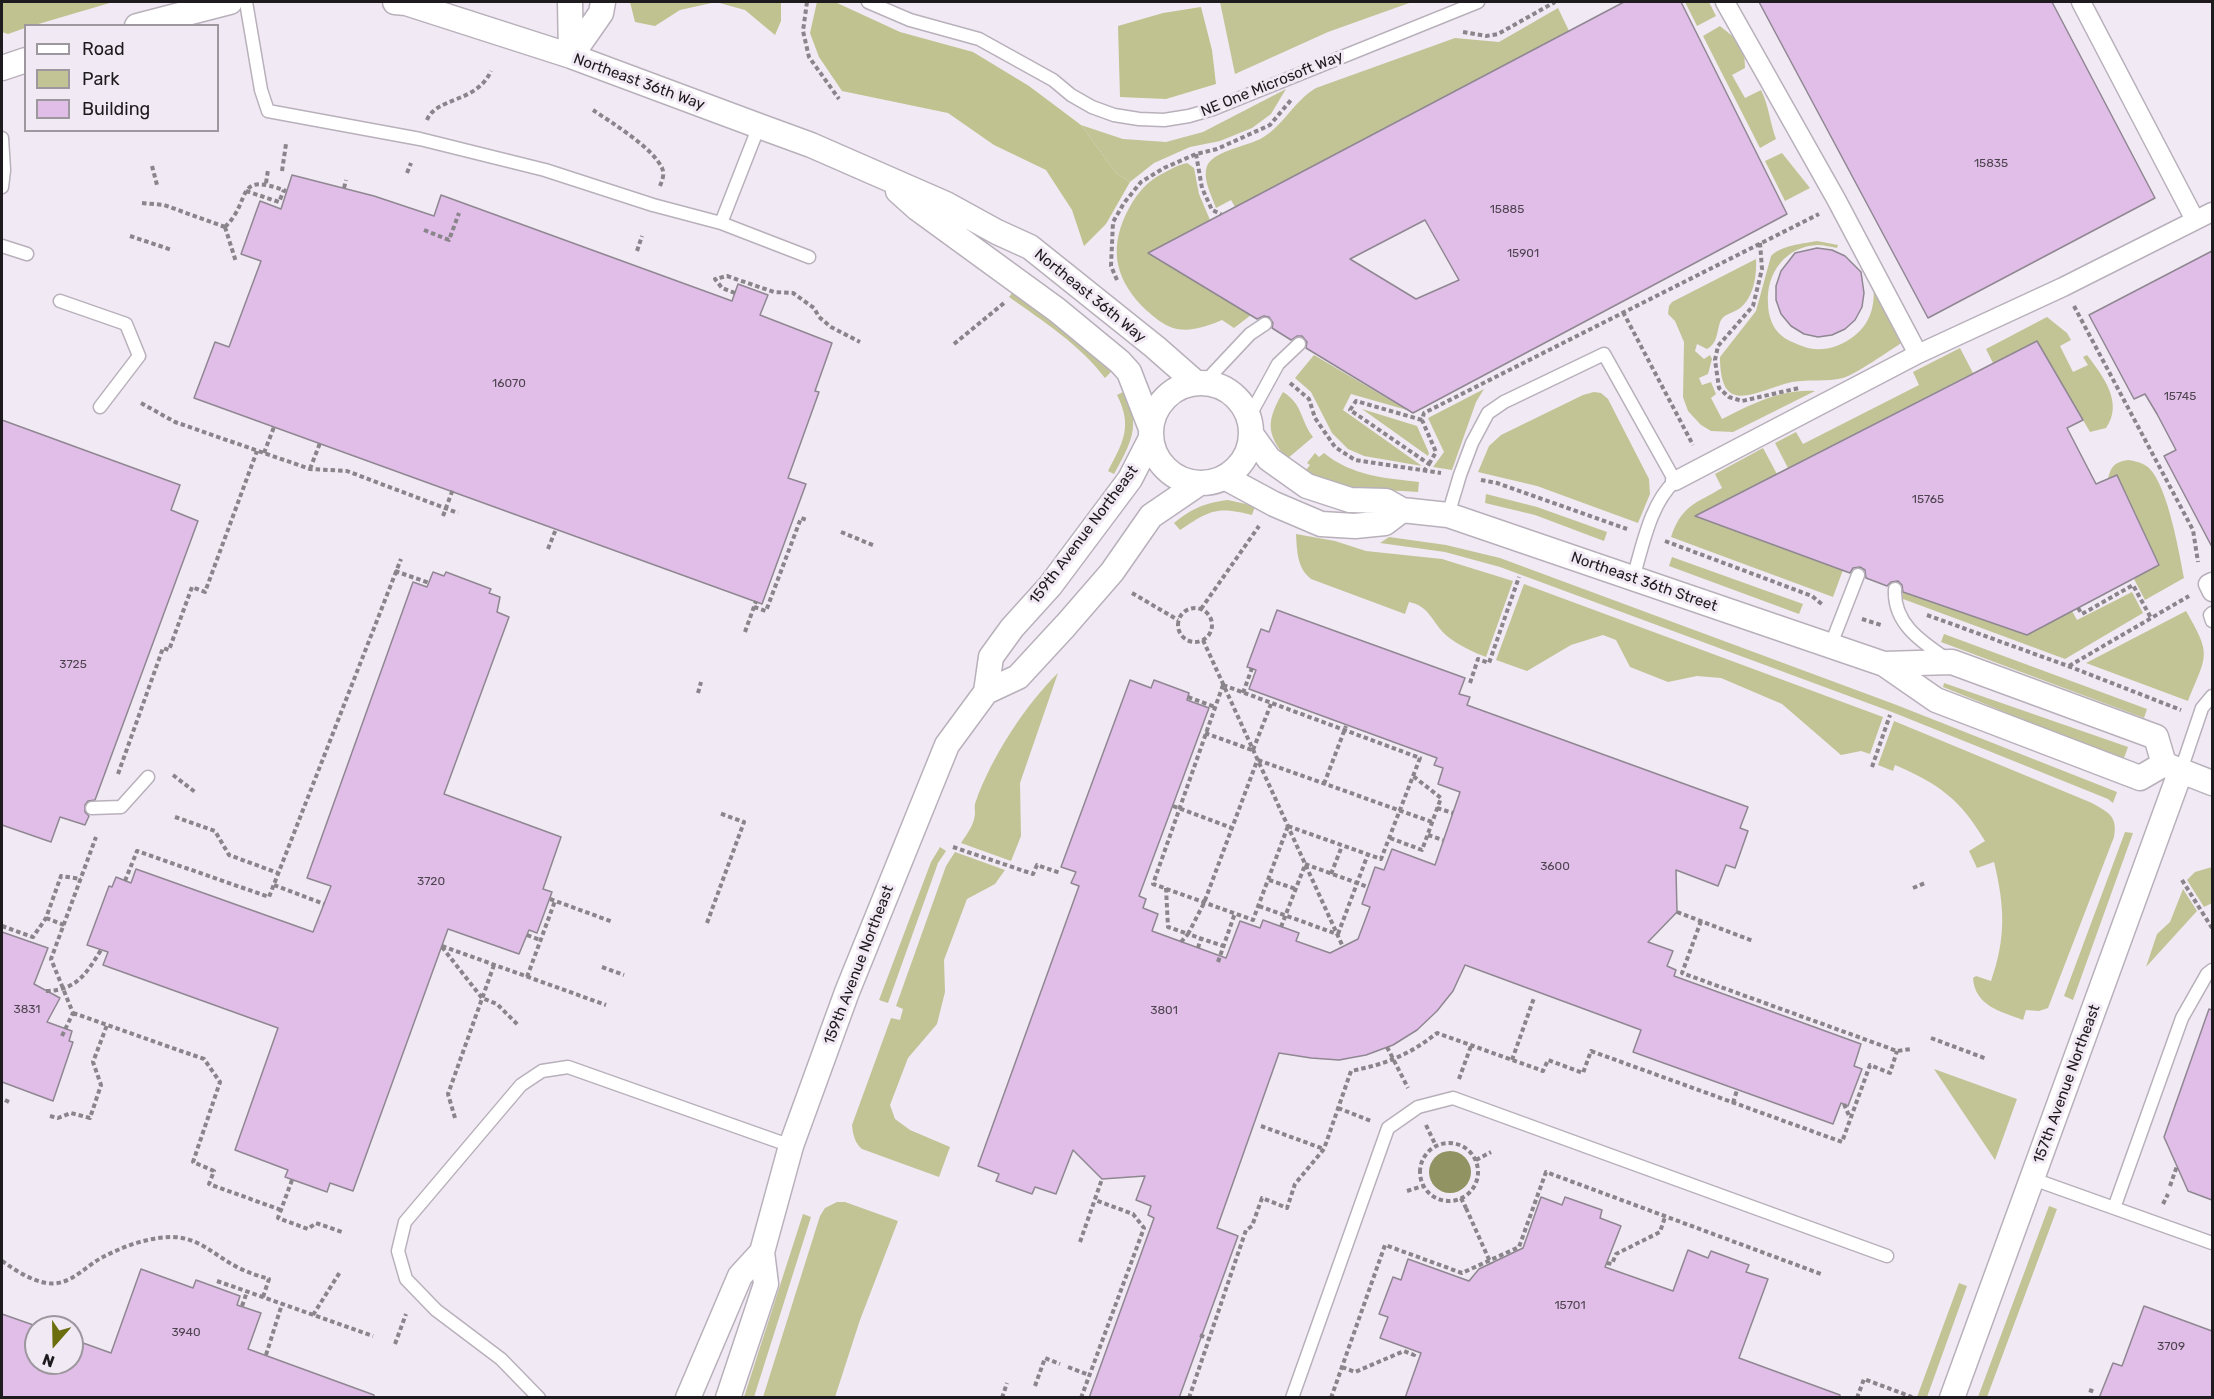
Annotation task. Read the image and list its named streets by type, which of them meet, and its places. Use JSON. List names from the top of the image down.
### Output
{
  "streets": {
    "street": [
      "Northeast 36th Way",
      "159th Avenue Northeast",
      "Northeast 36th Street",
      "157th Avenue Northeast"
    ],
    "lane": ["NE One Microsoft Way"]
  },
  "crossings": [
    ["Northeast 36th Way", "159th Avenue Northeast"],
    ["Northeast 36th Way", "Northeast 36th Street"],
    ["159th Avenue Northeast", "Northeast 36th Street"],
    ["Northeast 36th Street", "157th Avenue Northeast"]
  ],
  "house_numbers": [
    "15835",
    "15885",
    "15901",
    "16070",
    "15745",
    "15765",
    "3725",
    "3600",
    "3720",
    "3831",
    "3801",
    "15701",
    "3940",
    "3709"
  ],
  "legend": ["Road", "Park", "Building"],
  "north": "bottom"
}
